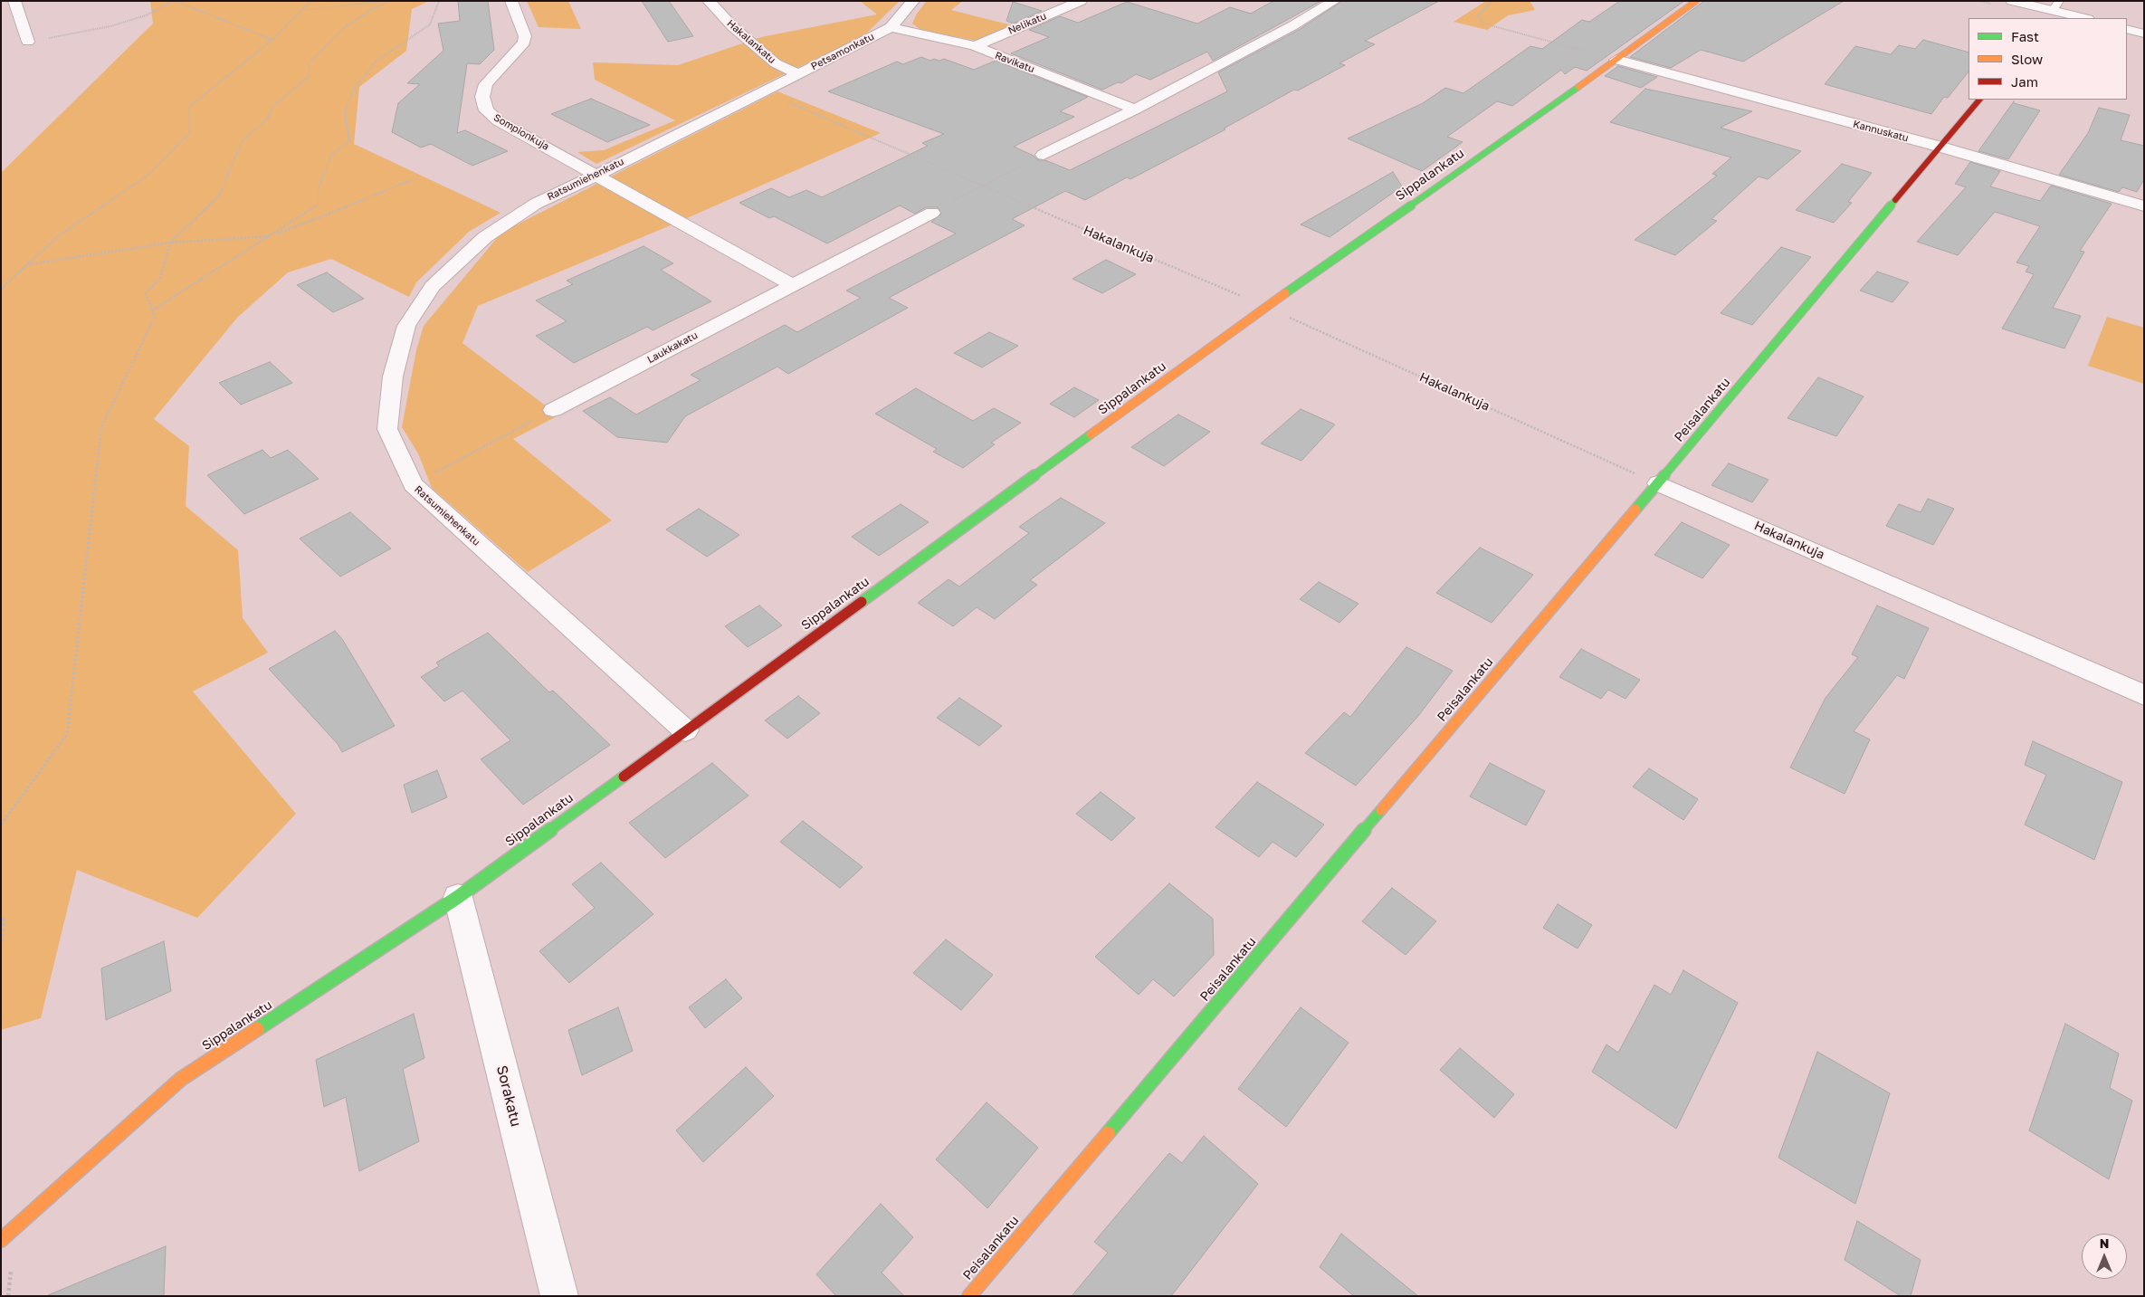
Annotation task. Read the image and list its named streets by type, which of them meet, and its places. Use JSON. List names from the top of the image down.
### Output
{
  "streets": {
    "street": [
      "Nelikatu",
      "Hakalankatu",
      "Petsamonkatu",
      "Ravikatu",
      "Kannuskatu",
      "Sompionkuja",
      "Sippalankatu",
      "Ratsumiehenkatu",
      "Hakalankuja",
      "Laukkakatu",
      "Peisalankatu",
      "Sorakatu"
    ]
  },
  "crossings": [
    ["Nelikatu", "Ravikatu"],
    ["Hakalankatu", "Petsamonkatu"],
    ["Petsamonkatu", "Ravikatu"],
    ["Petsamonkatu", "Ratsumiehenkatu"],
    ["Petsamonkatu", "Hakalankuja"],
    ["Kannuskatu", "Sippalankatu"],
    ["Kannuskatu", "Peisalankatu"],
    ["Sompionkuja", "Ratsumiehenkatu"],
    ["Sippalankatu", "Ratsumiehenkatu"],
    ["Sippalankatu", "Hakalankuja"],
    ["Sippalankatu", "Sorakatu"],
    ["Ratsumiehenkatu", "Hakalankuja"],
    ["Hakalankuja", "Peisalankatu"]
  ],
  "legend": ["Fast", "Slow", "Jam"],
  "north": "top"
}
